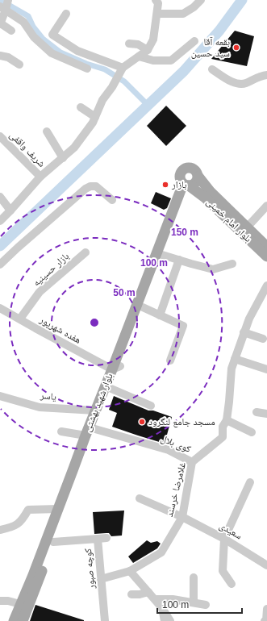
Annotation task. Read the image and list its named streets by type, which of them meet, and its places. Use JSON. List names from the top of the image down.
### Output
{
  "streets": {
    "main road": ["بلوار امام خمینی", "بلوار شهید بهشتی"],
    "street": [
      "شریف واقفی",
      "بازار حسینیه",
      "هفده شهریور",
      "یاسر",
      "کوی بلال",
      "غلامرضا خرسند",
      "سعیدی",
      "کوچه صبور"
    ]
  },
  "crossings": [
    ["بلوار امام خمینی", "بلوار شهید بهشتی"],
    ["بازار حسینیه", "هفده شهریور"],
    ["هفده شهریور", "بلوار شهید بهشتی"],
    ["یاسر", "بلوار شهید بهشتی"],
    ["بلوار شهید بهشتی", "کوی بلال"],
    ["بلوار شهید بهشتی", "کوچه صبور"],
    ["کوی بلال", "غلامرضا خرسند"],
    ["غلامرضا خرسند", "سعیدی"],
    ["غلامرضا خرسند", "کوچه صبور"]
  ],
  "places": ["بقعه آقا سید حسین", "بازار", "مسجد جامع لنگرود"],
  "scale_bar": "100 m",
  "rings": ["150 m", "100 m", "50 m"]
}
